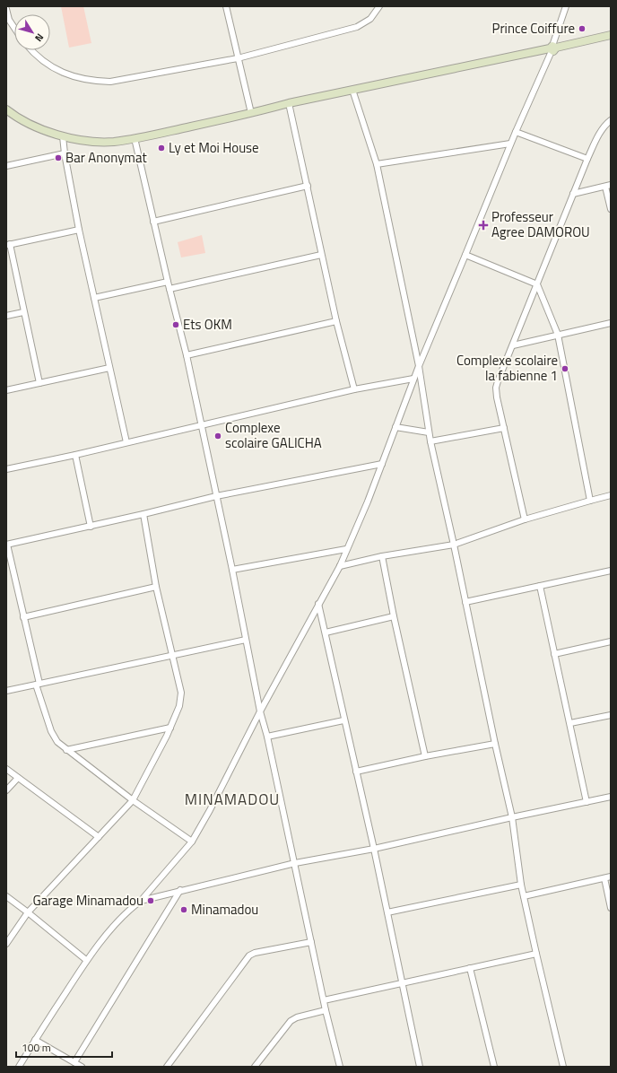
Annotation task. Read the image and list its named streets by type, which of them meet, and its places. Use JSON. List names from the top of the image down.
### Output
{
  "districts": ["MINAMADOU"],
  "places": {
    "other": [
      "Prince Coiffure",
      "Ly et Moi House",
      "Bar Anonymat",
      "Ets OKM",
      "Complexe scolaire la fabienne 1",
      "Complexe scolaire GALICHA",
      "Garage Minamadou",
      "Minamadou"
    ],
    "health": ["Professeur Agree DAMOROU"]
  },
  "scale_bar": "100 m",
  "north": "bottom right"
}
